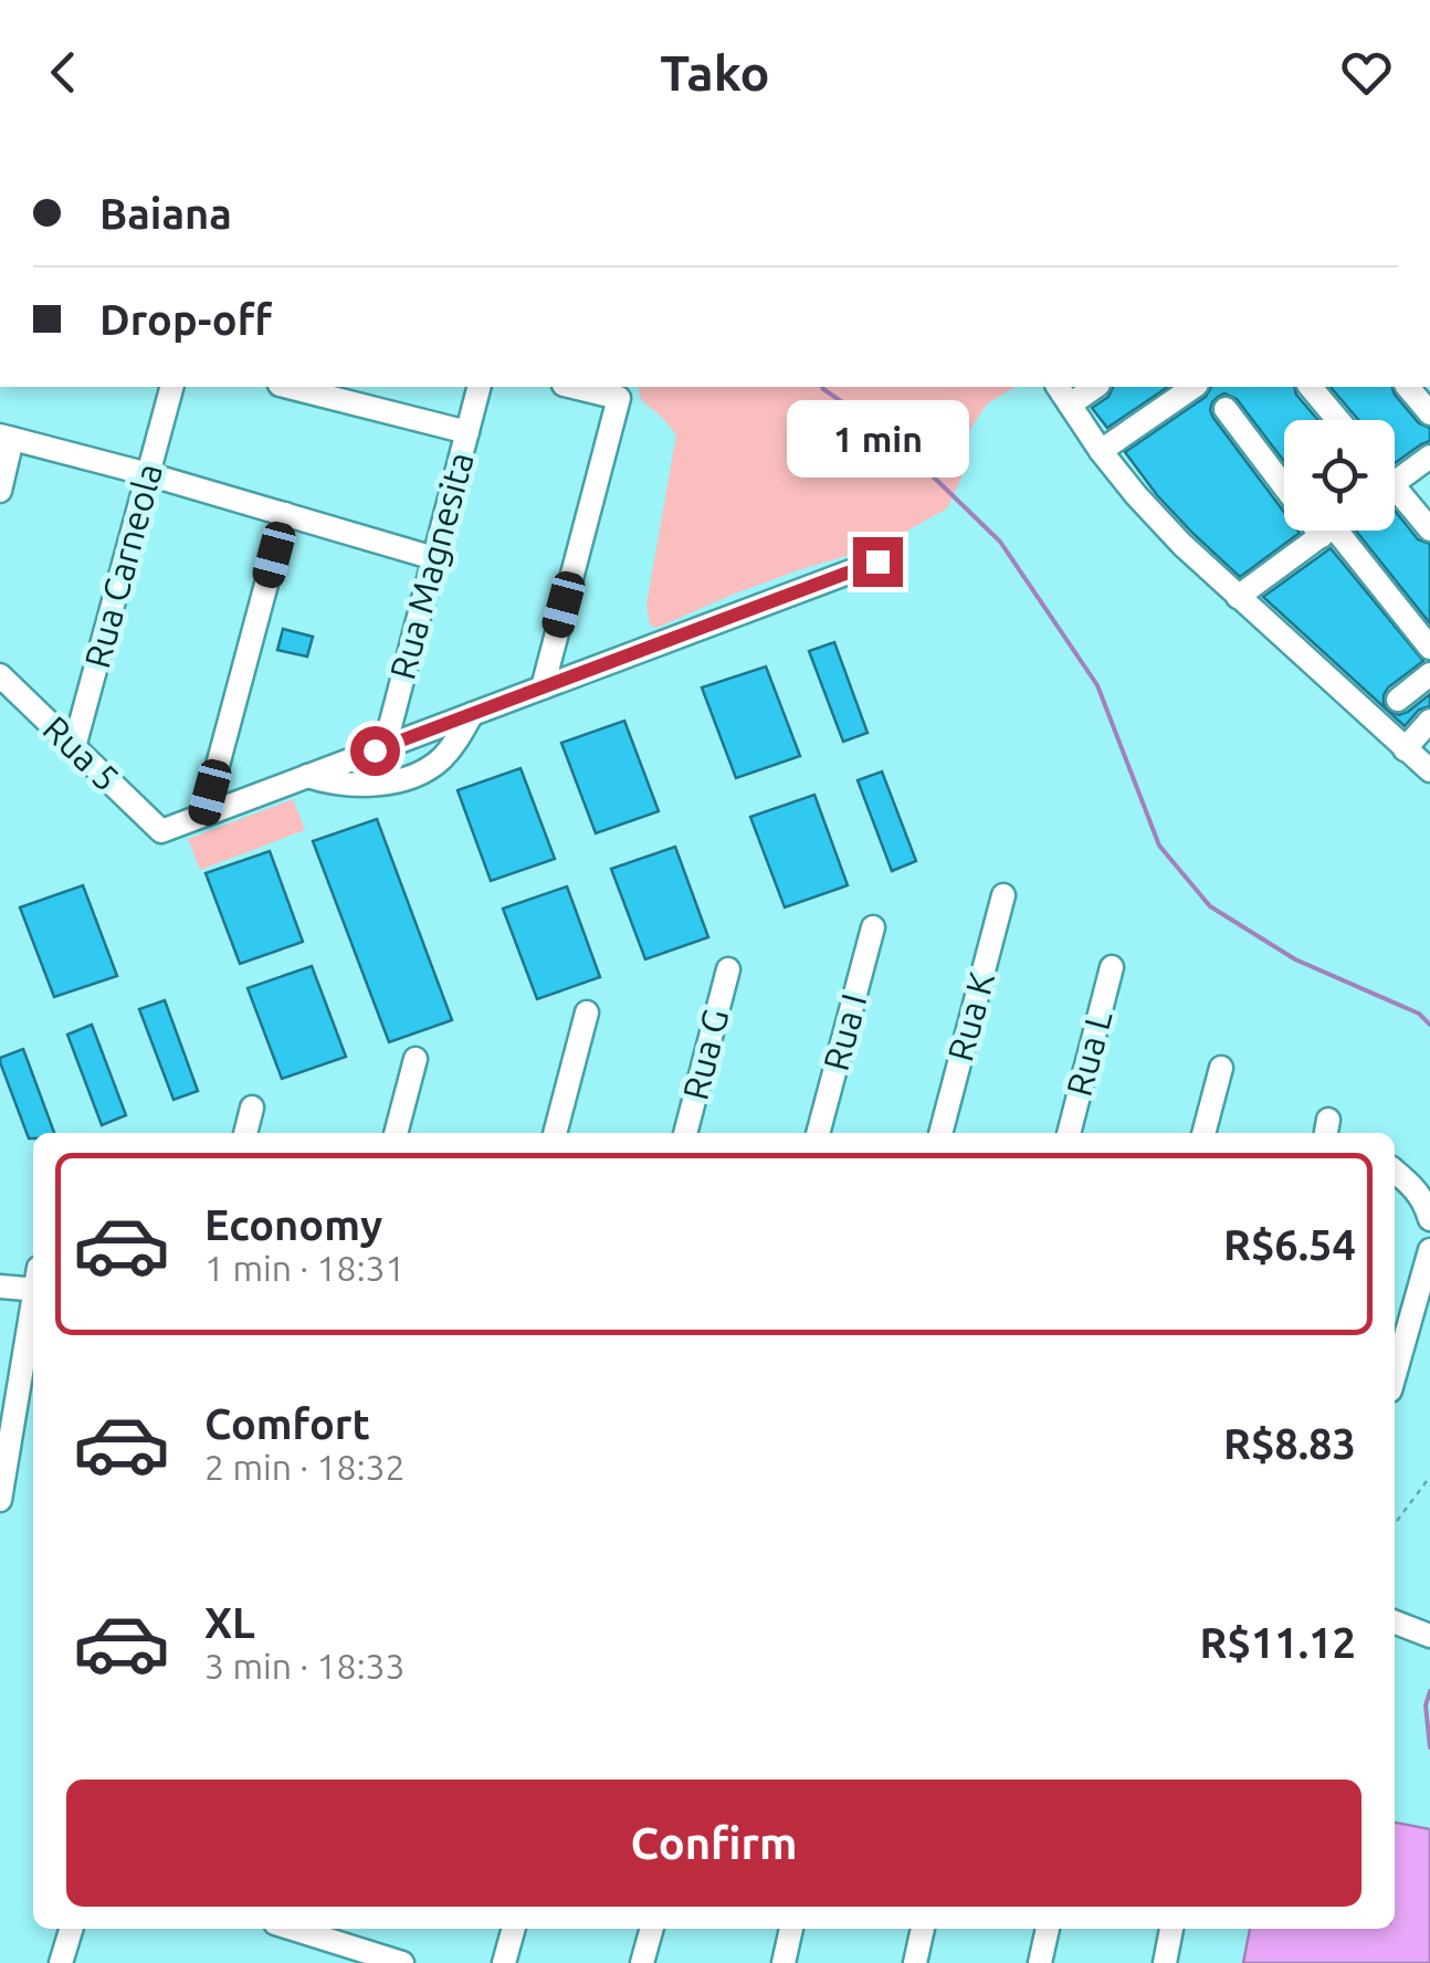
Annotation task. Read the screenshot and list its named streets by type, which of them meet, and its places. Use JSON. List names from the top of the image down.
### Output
{
  "streets": {
    "street": [
      "Rua Carneola",
      "Rua Magnesita",
      "Rua 5",
      "Rua K",
      "Rua I",
      "Rua L",
      "Rua G"
    ]
  },
  "crossings": [
    ["Rua Carneola", "Rua 5"]
  ],
  "page": {
    "header": "Tako",
    "banner": ["Baiana", "Drop-off"],
    "bubble": "1 min",
    "list": [
      {
        "name": "Economy",
        "note": "1 min · 18:31",
        "value": "R$6.54"
      },
      {
        "name": "Comfort",
        "note": "2 min · 18:32",
        "value": "R$8.83"
      },
      {
        "name": "XL",
        "note": "3 min · 18:33",
        "value": "R$11.12"
      }
    ],
    "buttons": "Confirm"
  }
}
